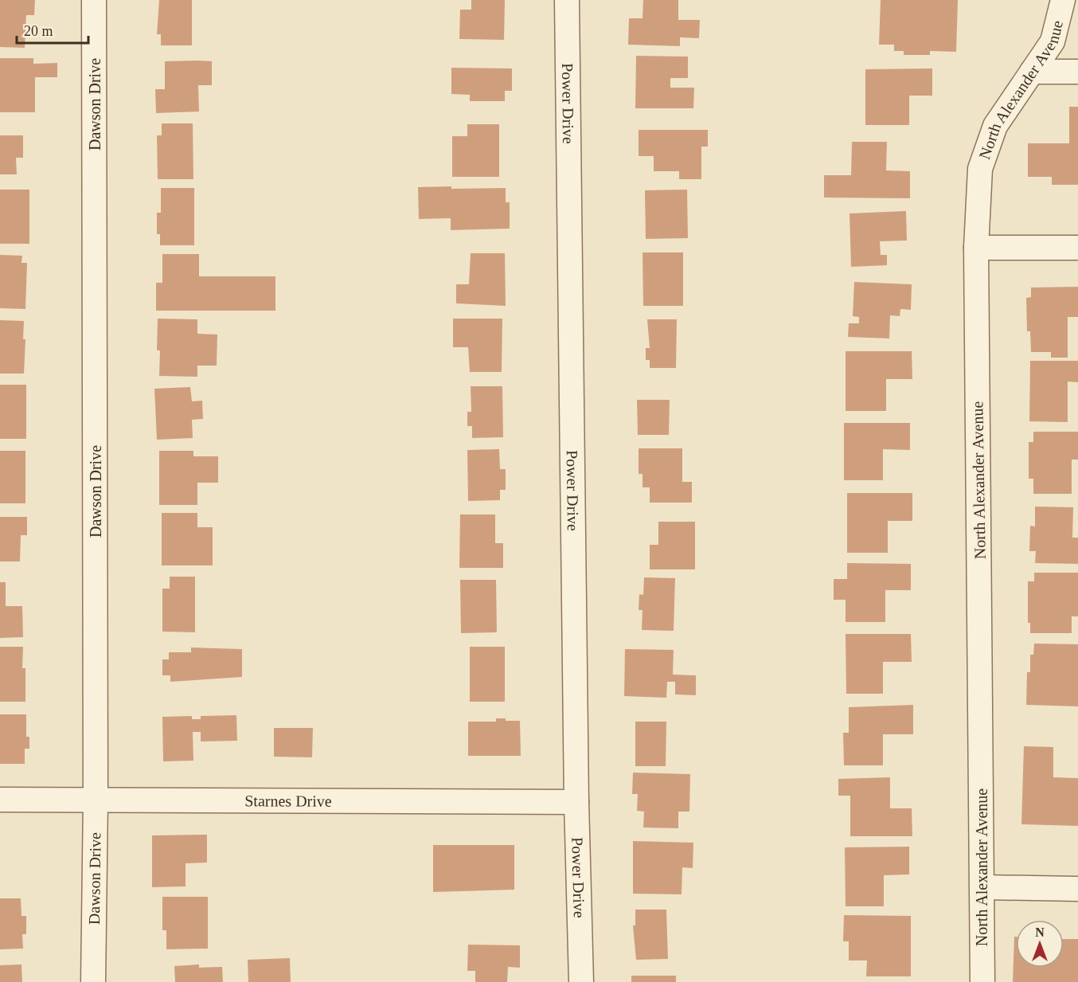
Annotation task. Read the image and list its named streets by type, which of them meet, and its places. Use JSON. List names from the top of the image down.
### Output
{
  "streets": {
    "street": [
      "North Alexander Avenue",
      "Dawson Drive",
      "Power Drive",
      "Starnes Drive"
    ]
  },
  "crossings": [
    ["Dawson Drive", "Starnes Drive"],
    ["Power Drive", "Starnes Drive"]
  ],
  "scale_bar": "20 m",
  "north": "top"
}
